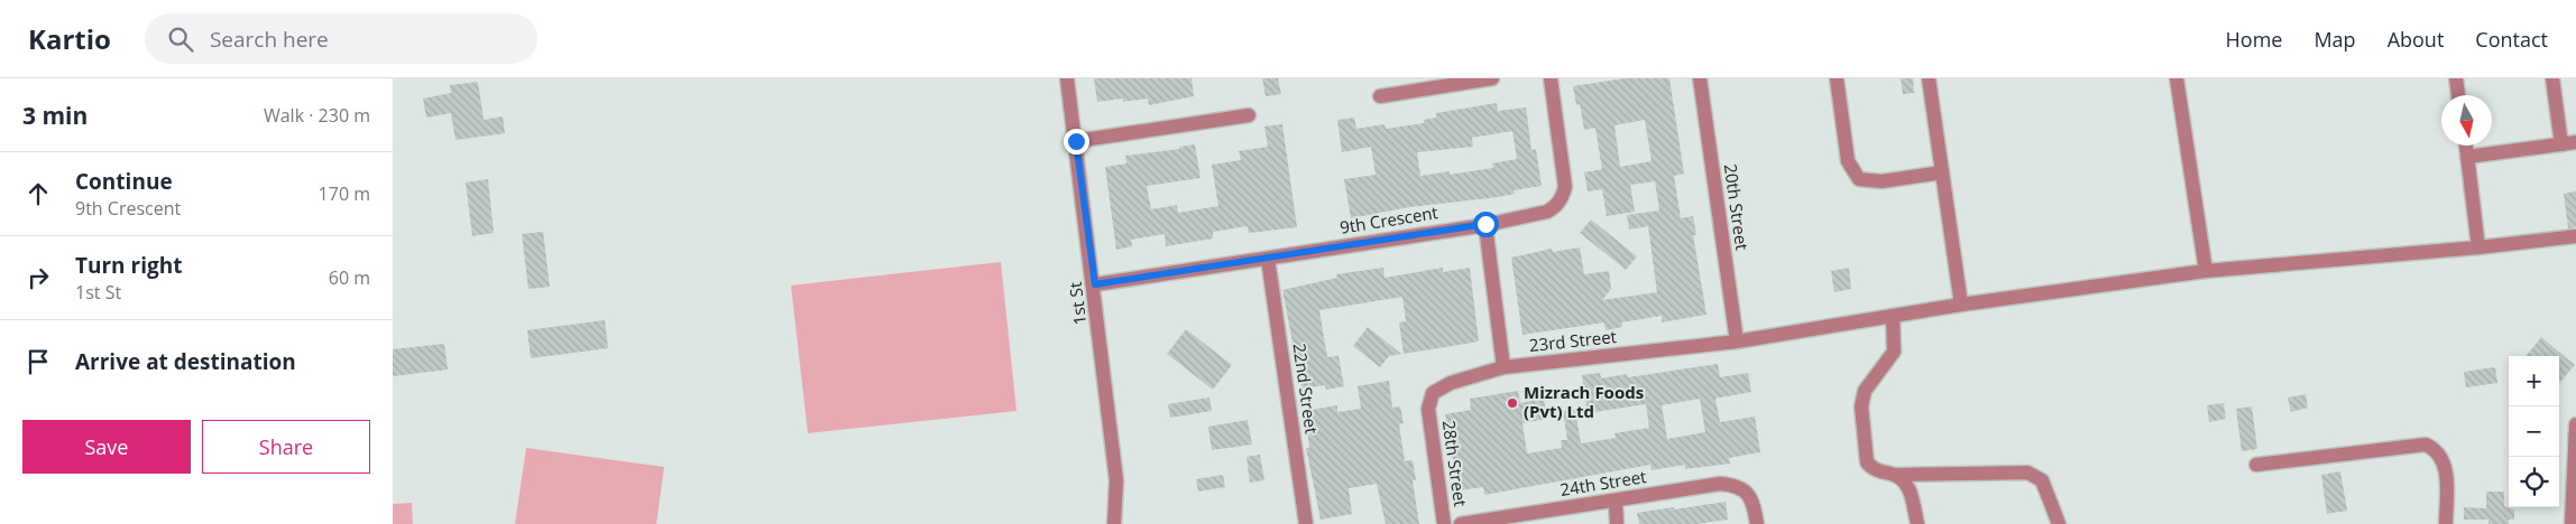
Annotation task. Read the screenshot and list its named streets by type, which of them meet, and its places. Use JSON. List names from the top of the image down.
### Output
{
  "streets": {
    "street": [
      "20th Street",
      "9th Crescent",
      "1st St",
      "23rd Street",
      "22nd Street",
      "28th Street",
      "24th Street"
    ]
  },
  "crossings": [
    ["20th Street", "23rd Street"],
    ["9th Crescent", "1st St"],
    ["9th Crescent", "22nd Street"],
    ["23rd Street", "28th Street"]
  ],
  "places": ["Mizrach Foods (Pvt) Ltd"],
  "north": "bottom",
  "page": {
    "header": "Kartio",
    "search": "Search here",
    "nav": [
      "Home",
      "Map",
      "About",
      "Contact"
    ],
    "heading": ["3 min", "Walk · 230 m"],
    "list": [
      ["Continue", "9th Crescent", "170 m"],
      ["Turn right", "1st St", "60 m"],
      "Arrive at destination"
    ],
    "map_buttons": ["+", "−"],
    "buttons": ["Save", "Share"]
  }
}
